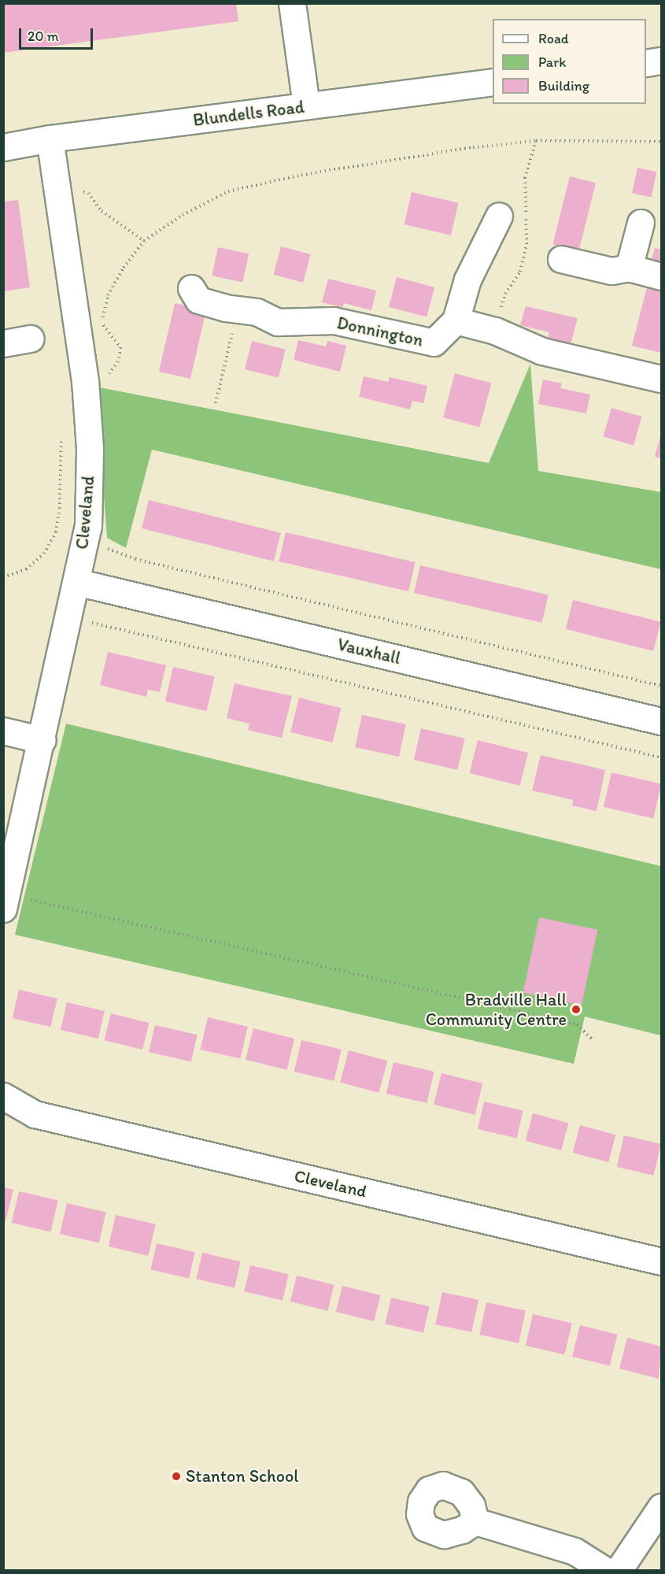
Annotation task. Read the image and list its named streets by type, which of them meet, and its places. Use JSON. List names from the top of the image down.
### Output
{
  "streets": {
    "street": [
      "Blundells Road",
      "Donnington",
      "Cleveland",
      "Vauxhall"
    ]
  },
  "crossings": [
    ["Blundells Road", "Cleveland"],
    ["Cleveland", "Vauxhall"]
  ],
  "places": ["Bradville Hall Community Centre", "Stanton School"],
  "legend": ["Road", "Park", "Building"],
  "scale_bar": "20 m"
}
